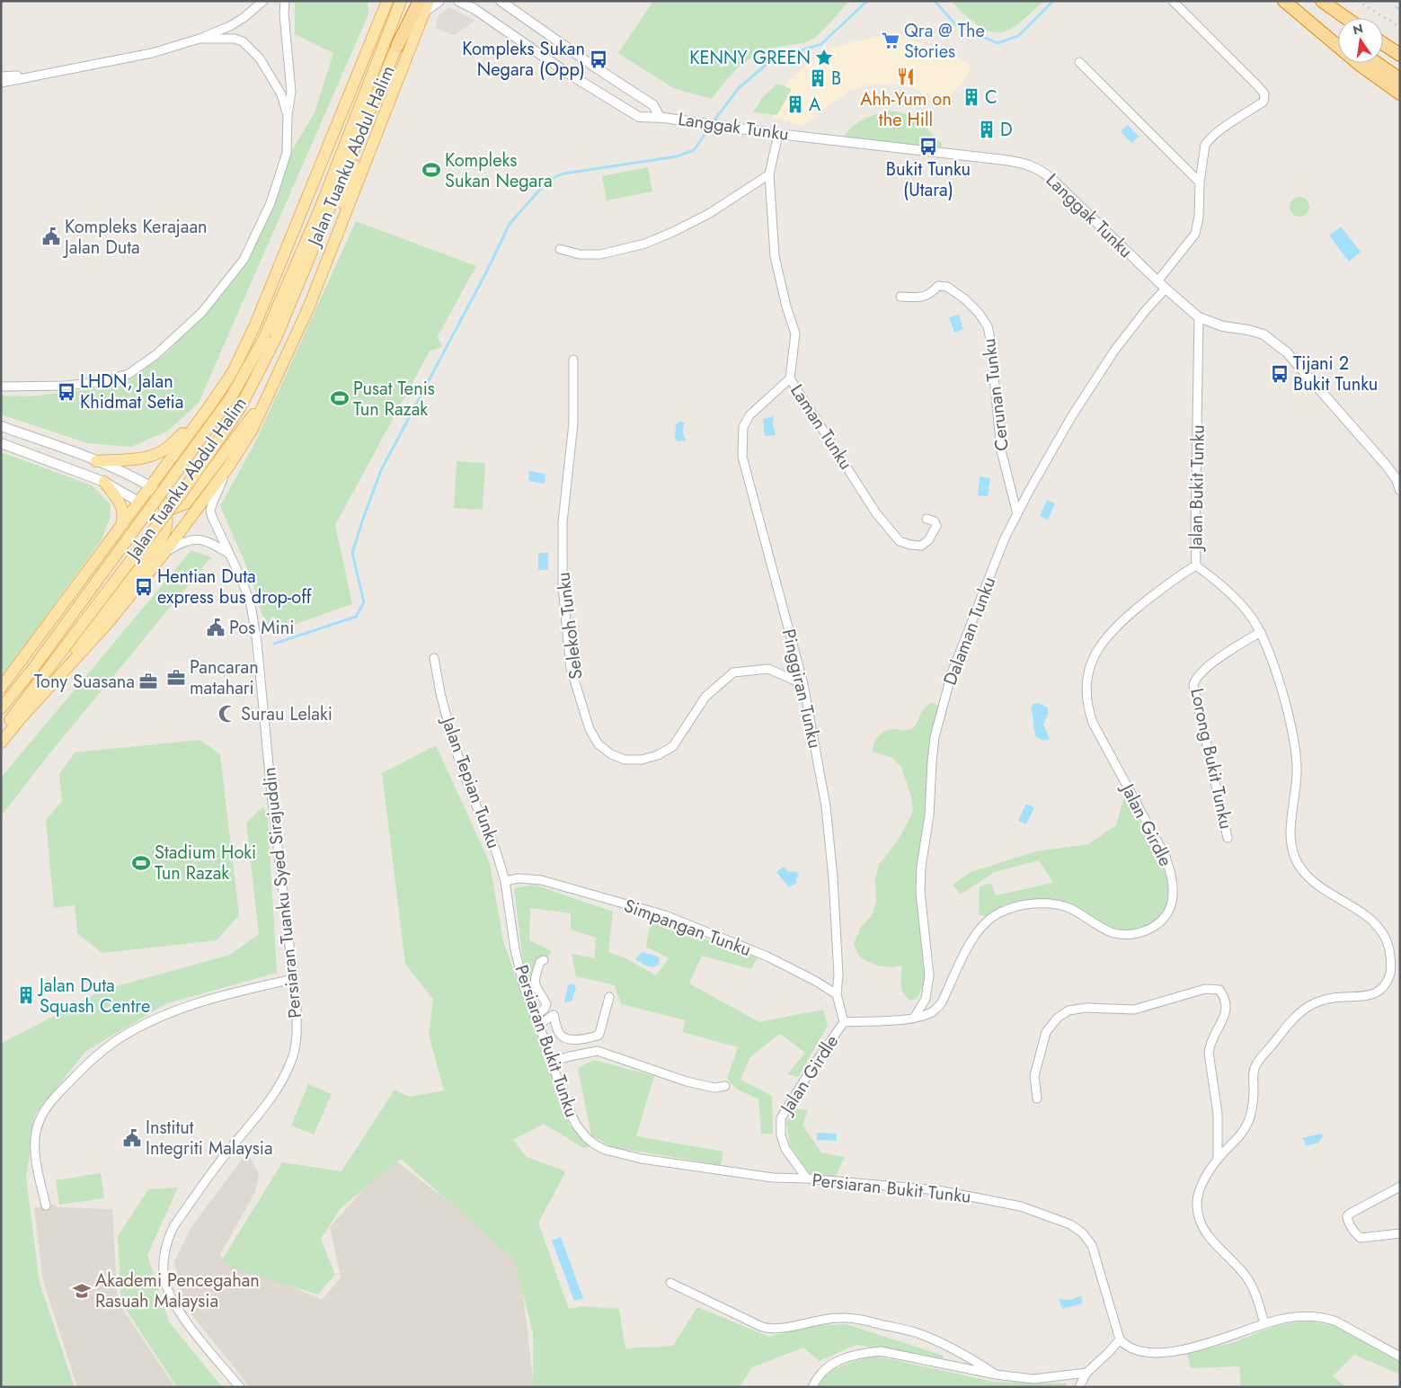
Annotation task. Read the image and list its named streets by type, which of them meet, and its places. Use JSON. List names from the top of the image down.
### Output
{
  "streets": {
    "main road": ["Jalan Tuanku Abdul Halim"],
    "street": [
      "Langgak Tunku",
      "Cerunan Tunku",
      "Laman Tunku",
      "Jalan Bukit Tunku",
      "Selekoh Tunku",
      "Dalaman Tunku",
      "Pinggiran Tunku",
      "Lorong Bukit Tunku",
      "Jalan Tepian Tunku",
      "Jalan Girdle",
      "Persiaran Tuanku Syed Sirajuddin",
      "Simpangan Tunku",
      "Persiaran Bukit Tunku"
    ]
  },
  "crossings": [
    ["Langgak Tunku", "Laman Tunku"],
    ["Langgak Tunku", "Jalan Bukit Tunku"],
    ["Langgak Tunku", "Dalaman Tunku"],
    ["Jalan Tuanku Abdul Halim", "Persiaran Tuanku Syed Sirajuddin"],
    ["Cerunan Tunku", "Dalaman Tunku"],
    ["Laman Tunku", "Pinggiran Tunku"],
    ["Jalan Bukit Tunku", "Lorong Bukit Tunku"],
    ["Jalan Bukit Tunku", "Jalan Girdle"],
    ["Selekoh Tunku", "Pinggiran Tunku"],
    ["Dalaman Tunku", "Jalan Girdle"],
    ["Pinggiran Tunku", "Jalan Girdle"],
    ["Pinggiran Tunku", "Simpangan Tunku"],
    ["Jalan Tepian Tunku", "Simpangan Tunku"],
    ["Jalan Tepian Tunku", "Persiaran Bukit Tunku"],
    ["Jalan Girdle", "Persiaran Bukit Tunku"],
    ["Simpangan Tunku", "Persiaran Bukit Tunku"]
  ],
  "places": {
    "supermarket": ["Qra @ The Stories"],
    "place": ["KENNY GREEN"],
    "bus stop": [
      "Kompleks Sukan Negara (Opp)",
      "Bukit Tunku (Utara)",
      "Tijani 2 Bukit Tunku",
      "LHDN, Jalan Khidmat Setia",
      "Hentian Duta express bus drop-off"
    ],
    "restaurant": ["Ahh-Yum on the Hill"],
    "building": [
      "B",
      "C",
      "A",
      "D",
      "Jalan Duta Squash Centre"
    ],
    "sports": ["Kompleks Sukan Negara", "Pusat Tenis Tun Razak", "Stadium Hoki Tun Razak"],
    "public building": ["Kompleks Kerajaan Jalan Duta", "Pos Mini", "Institut Integriti Malaysia"],
    "office": ["Pancaran matahari", "Tony Suasana"],
    "mosque": ["Surau Lelaki"],
    "school or university": ["Akademi Pencegahan Rasuah Malaysia"]
  },
  "north": "top"
}
